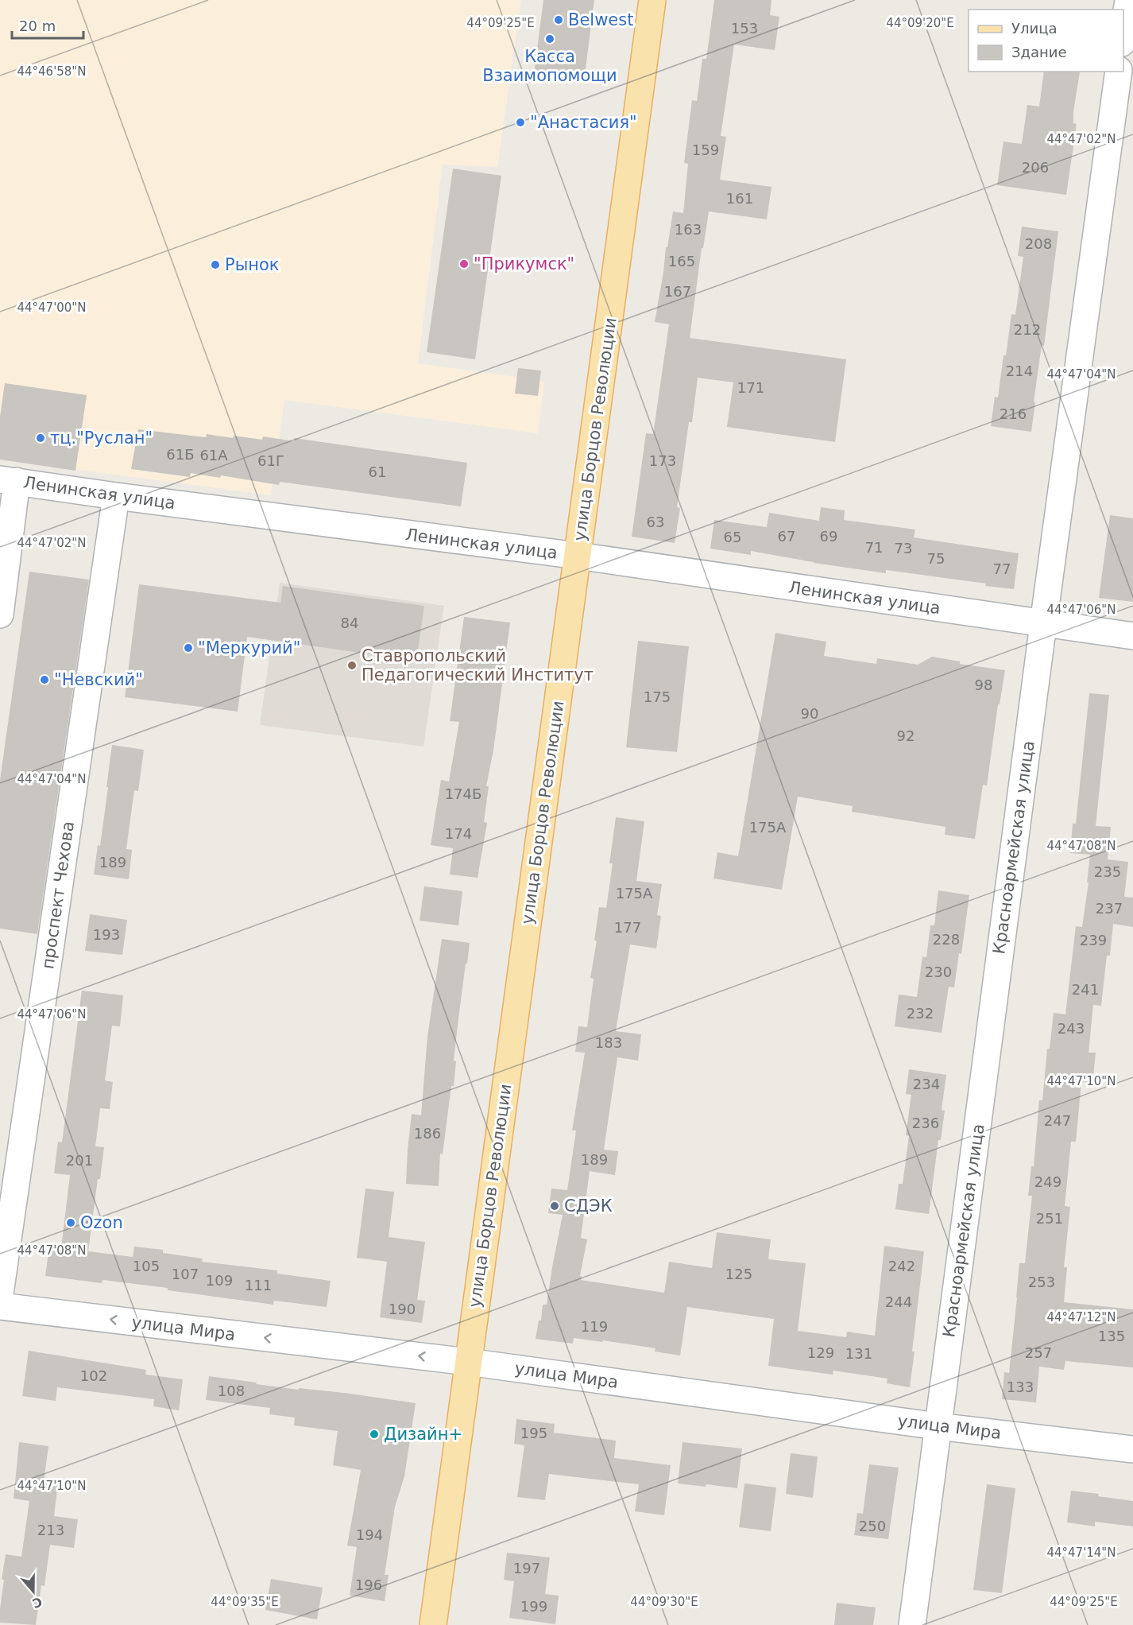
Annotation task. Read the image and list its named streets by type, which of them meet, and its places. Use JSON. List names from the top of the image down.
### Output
{
  "streets": {
    "main road": ["улица Борцов Революции"],
    "street": [
      "Ленинская улица",
      "Красноармейская улица",
      "проспект Чехова",
      "улица Мира"
    ]
  },
  "crossings": [
    ["улица Борцов Революции", "Ленинская улица"],
    ["улица Борцов Революции", "улица Мира"],
    ["Ленинская улица", "Красноармейская улица"],
    ["Ленинская улица", "проспект Чехова"],
    ["Красноармейская улица", "улица Мира"]
  ],
  "one_way": ["улица Мира"],
  "places": [
    "Belwest",
    "Касса Взаимопомощи",
    "\"Анастасия\"",
    "\"Прикумск\"",
    "Рынок",
    "тц.\"Руслан\"",
    "\"Меркурий\"",
    "Ставропольский Педагогический Институт",
    "\"Невский\"",
    "СДЭК",
    "Ozon",
    "Дизайн+"
  ],
  "house_numbers": [
    "153",
    "159",
    "206",
    "161",
    "163",
    "208",
    "165",
    "167",
    "212",
    "214",
    "171",
    "216",
    "61Б",
    "61А",
    "61Г",
    "173",
    "61",
    "63",
    "67",
    "69",
    "65",
    "71",
    "73",
    "75",
    "77",
    "84",
    "98",
    "175",
    "90",
    "92",
    "174Б",
    "175А",
    "174",
    "189",
    "235",
    "175А",
    "237",
    "177",
    "193",
    "228",
    "239",
    "230",
    "241",
    "232",
    "243",
    "183",
    "234",
    "247",
    "236",
    "186",
    "189",
    "201",
    "249",
    "251",
    "105",
    "242",
    "107",
    "125",
    "109",
    "253",
    "111",
    "244",
    "190",
    "119",
    "135",
    "129",
    "257",
    "131",
    "102",
    "133",
    "108",
    "195",
    "250",
    "213",
    "194",
    "197",
    "196",
    "199"
  ],
  "legend": ["Улица", "Здание"],
  "scale_bar": "20 m",
  "north": "bottom",
  "coordinates": [
    "44°09'25\"E",
    "44°09'20\"E",
    "44°46'58\"N",
    "44°47'02\"N",
    "44°47'00\"N",
    "44°47'04\"N",
    "44°47'06\"N",
    "44°47'08\"N",
    "44°47'10\"N",
    "44°47'12\"N",
    "44°47'14\"N",
    "44°09'35\"E",
    "44°09'30\"E"
  ]
}
